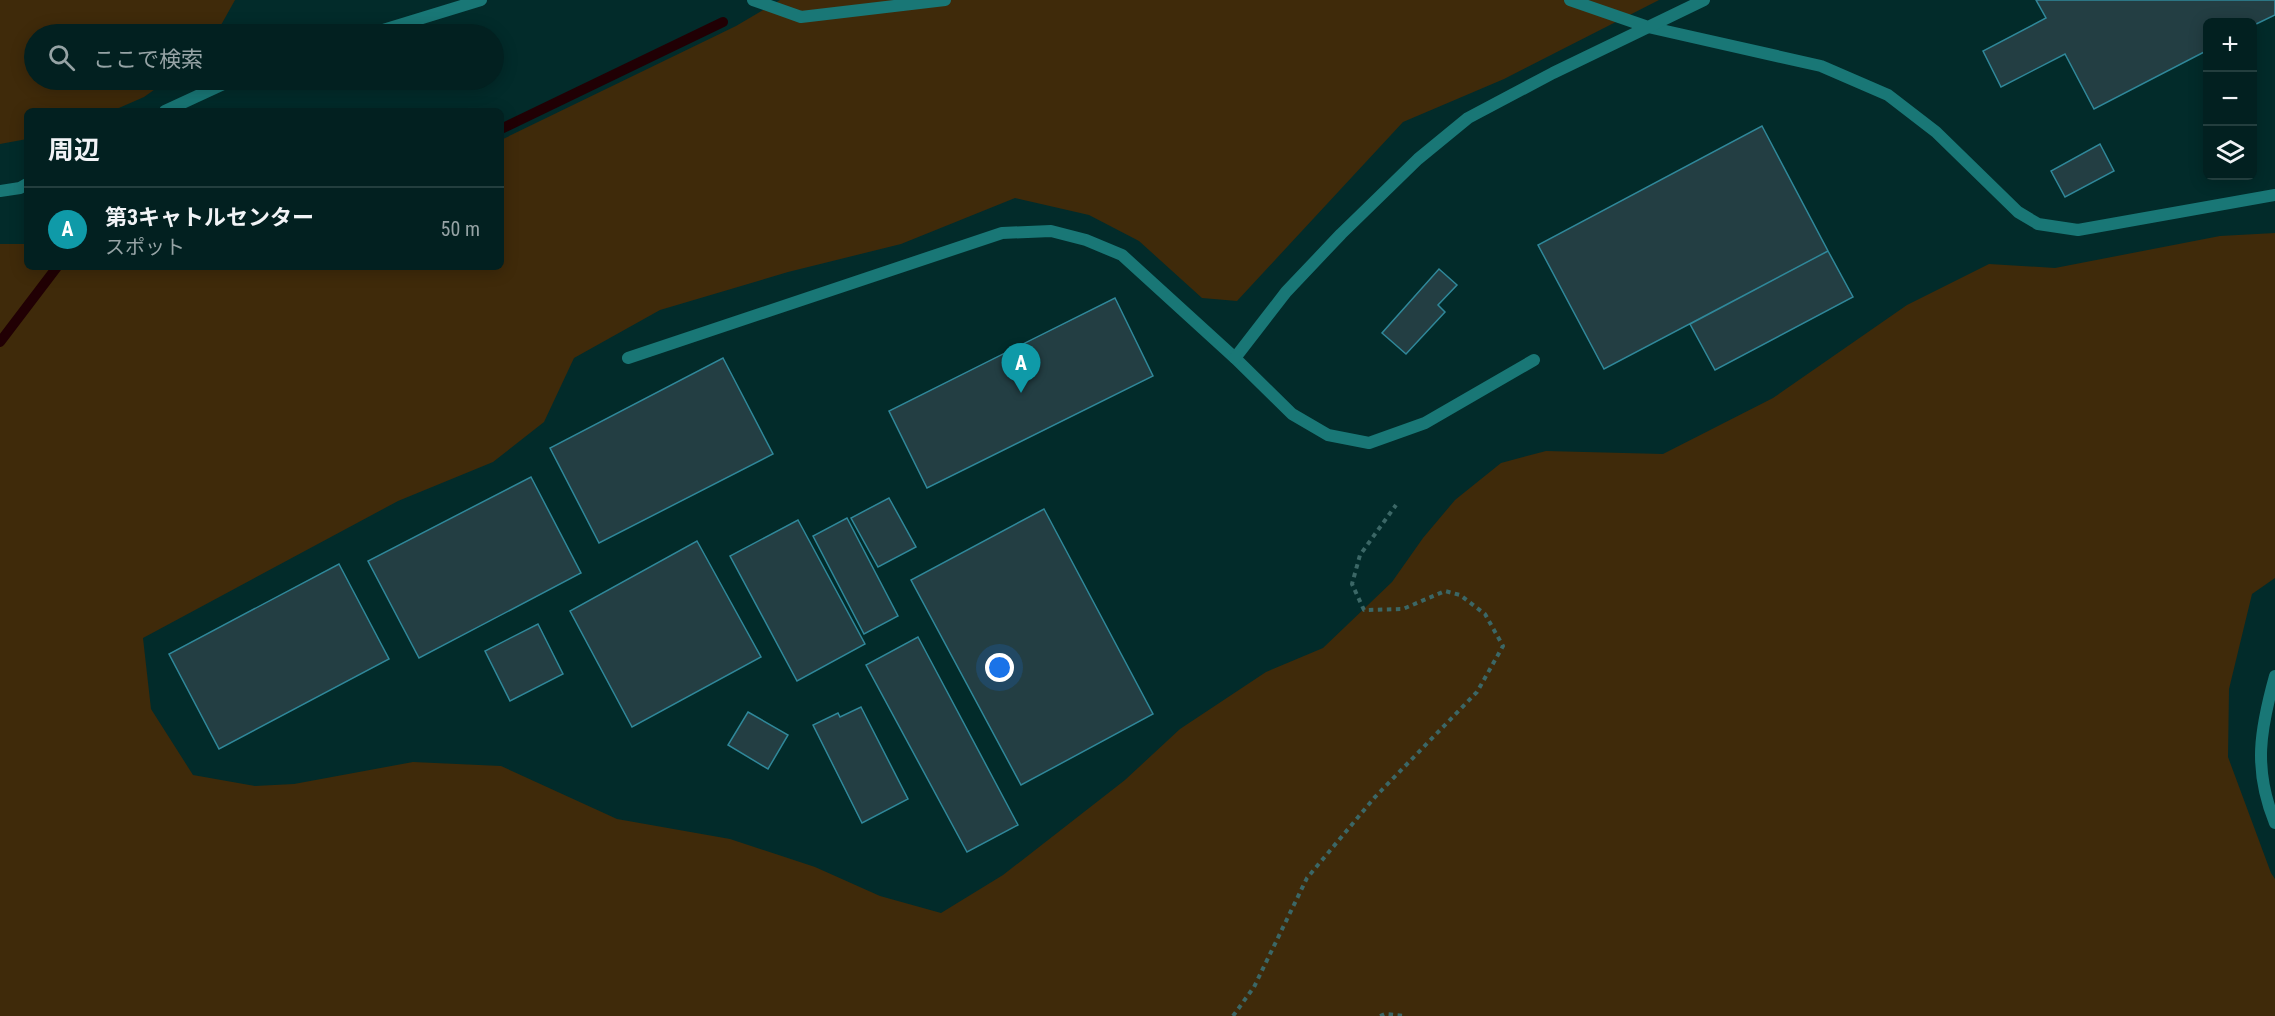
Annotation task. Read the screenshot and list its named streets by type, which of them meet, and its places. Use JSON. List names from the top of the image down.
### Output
{
  "page": {
    "map_buttons": ["+", "−"],
    "search": "ここで検索",
    "heading": "周辺",
    "list": [
      {
        "mark": "A",
        "name": "第3キャトルセンター",
        "note": "スポット",
        "value": "50 m"
      }
    ],
    "pins": "A"
  }
}
